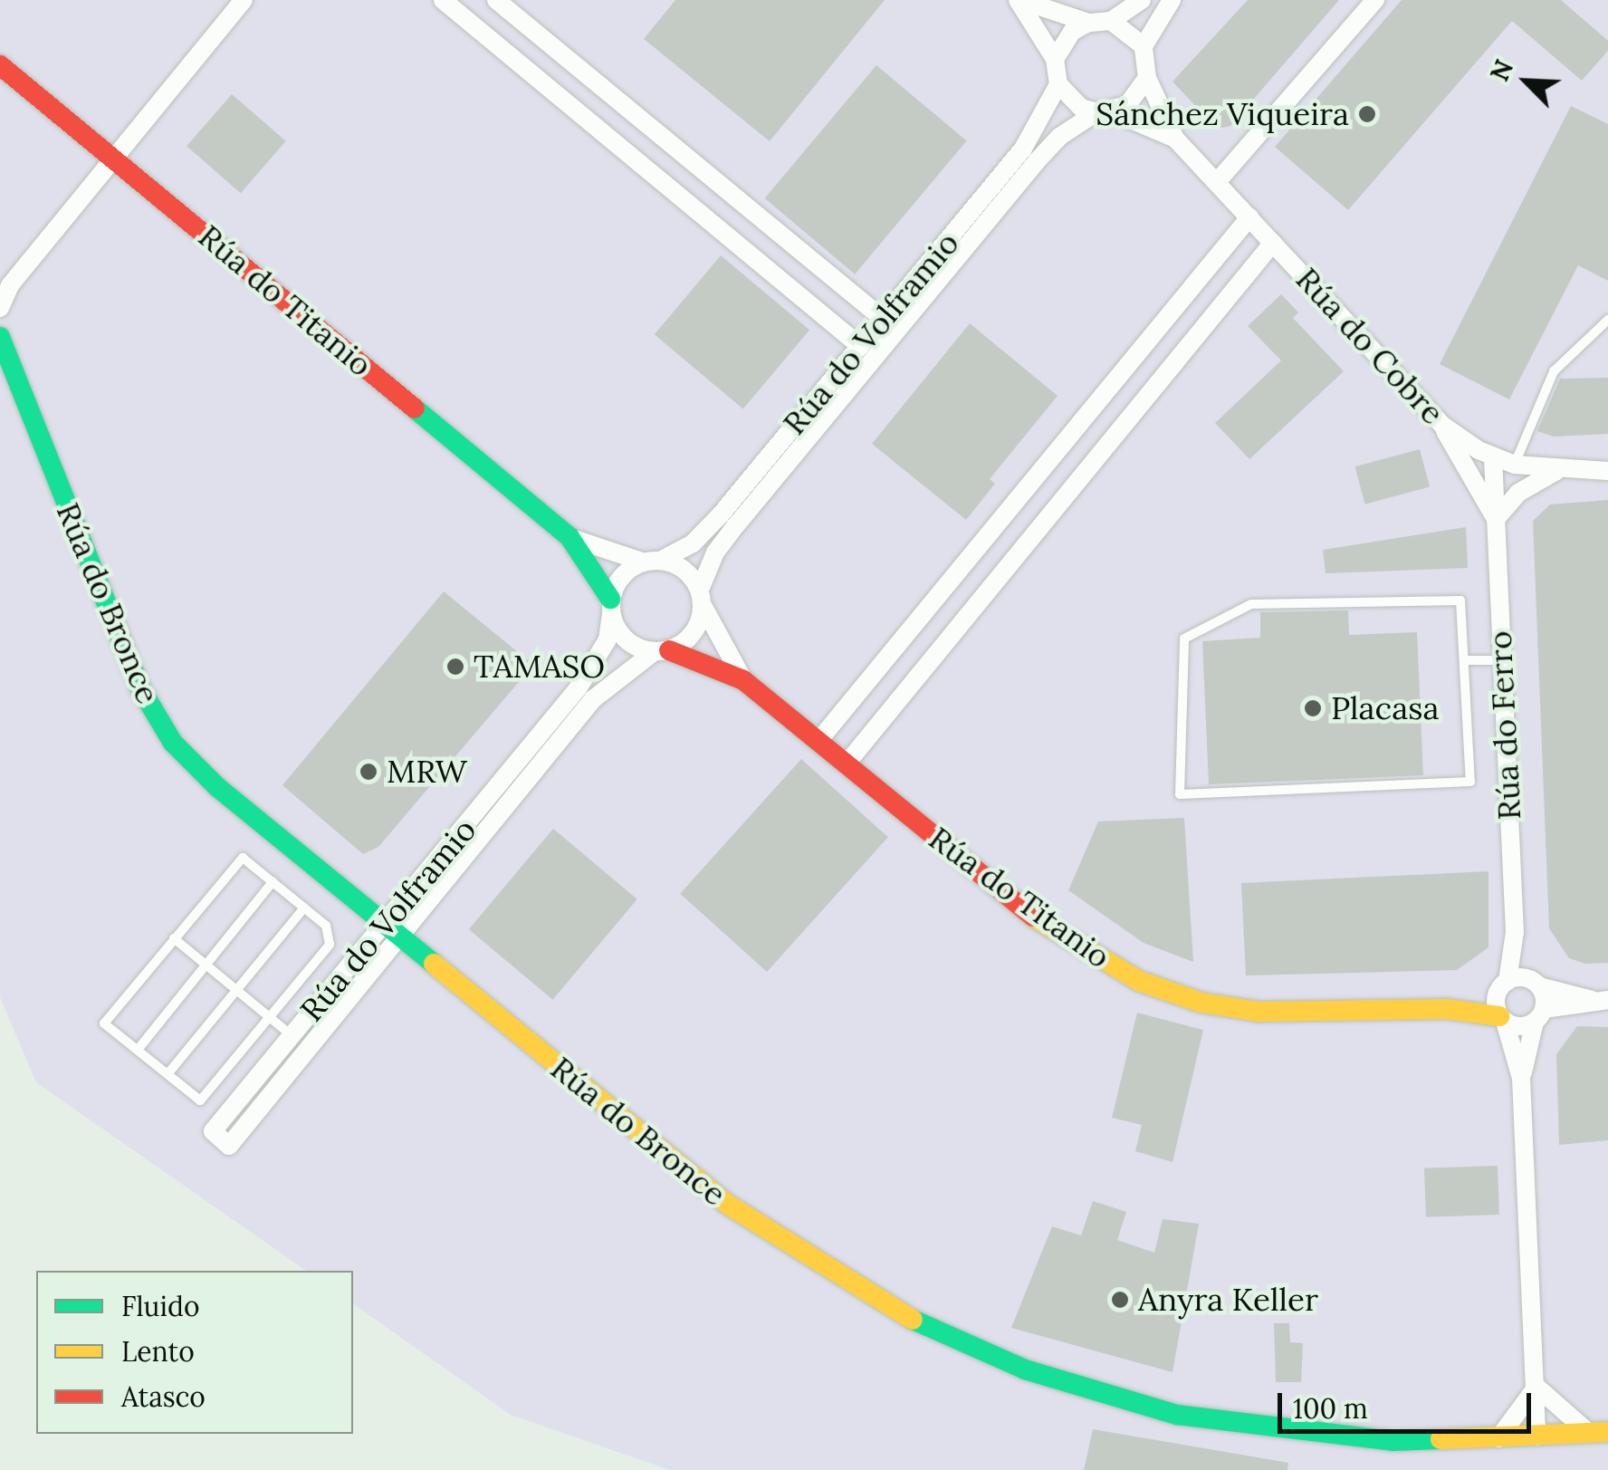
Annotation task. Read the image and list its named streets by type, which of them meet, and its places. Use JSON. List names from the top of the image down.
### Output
{
  "streets": {
    "street": [
      "Rúa do Titanio",
      "Rúa do Volframio",
      "Rúa do Cobre",
      "Rúa do Bronce",
      "Rúa do Ferro"
    ]
  },
  "crossings": [
    ["Rúa do Titanio", "Rúa do Volframio"],
    ["Rúa do Titanio", "Rúa do Ferro"],
    ["Rúa do Volframio", "Rúa do Bronce"],
    ["Rúa do Cobre", "Rúa do Ferro"]
  ],
  "places": [
    "Sánchez Viqueira",
    "TAMASO",
    "Placasa",
    "MRW",
    "Anyra Keller"
  ],
  "legend": ["Fluido", "Lento", "Atasco"],
  "scale_bar": "100 m",
  "north": "top left"
}
